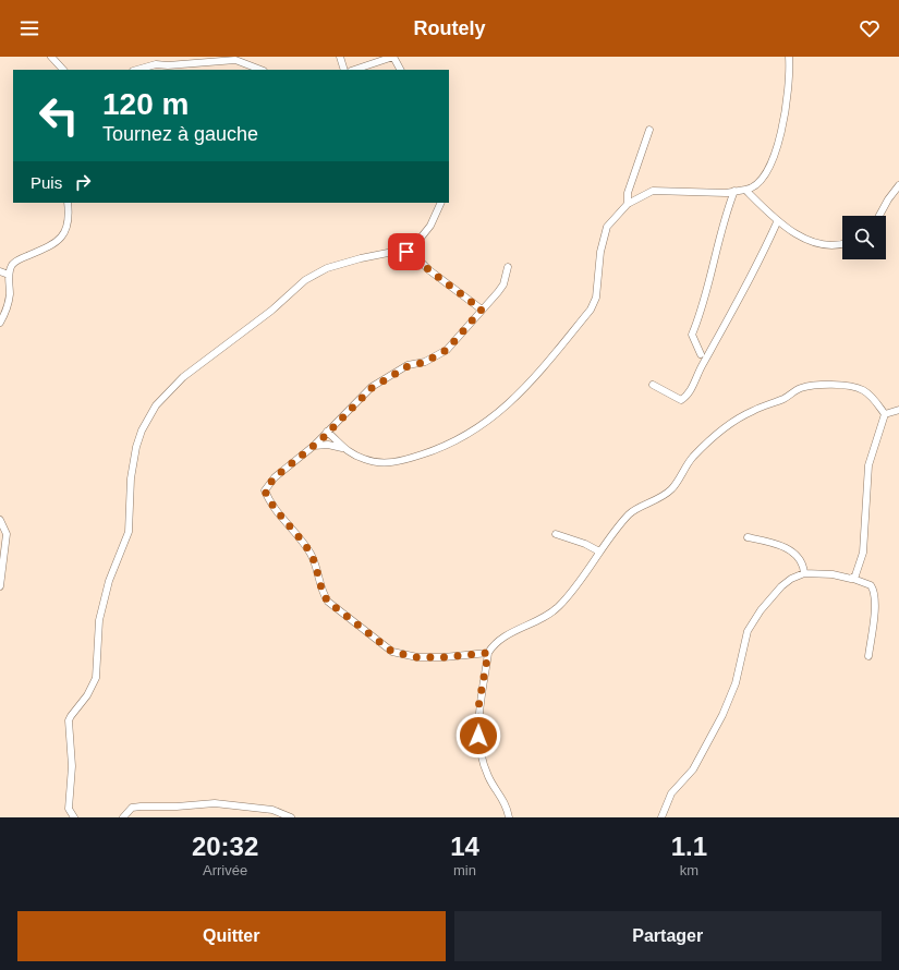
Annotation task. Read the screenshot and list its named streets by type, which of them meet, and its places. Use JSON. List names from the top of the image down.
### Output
{
  "page": {
    "header": "Routely",
    "turn": ["120 m", "Tournez à gauche"],
    "then": "Puis",
    "eta": [
      "20:32",
      "Arrivée",
      "14",
      "min",
      "1.1",
      "km"
    ],
    "buttons": ["Quitter", "Partager"]
  }
}
